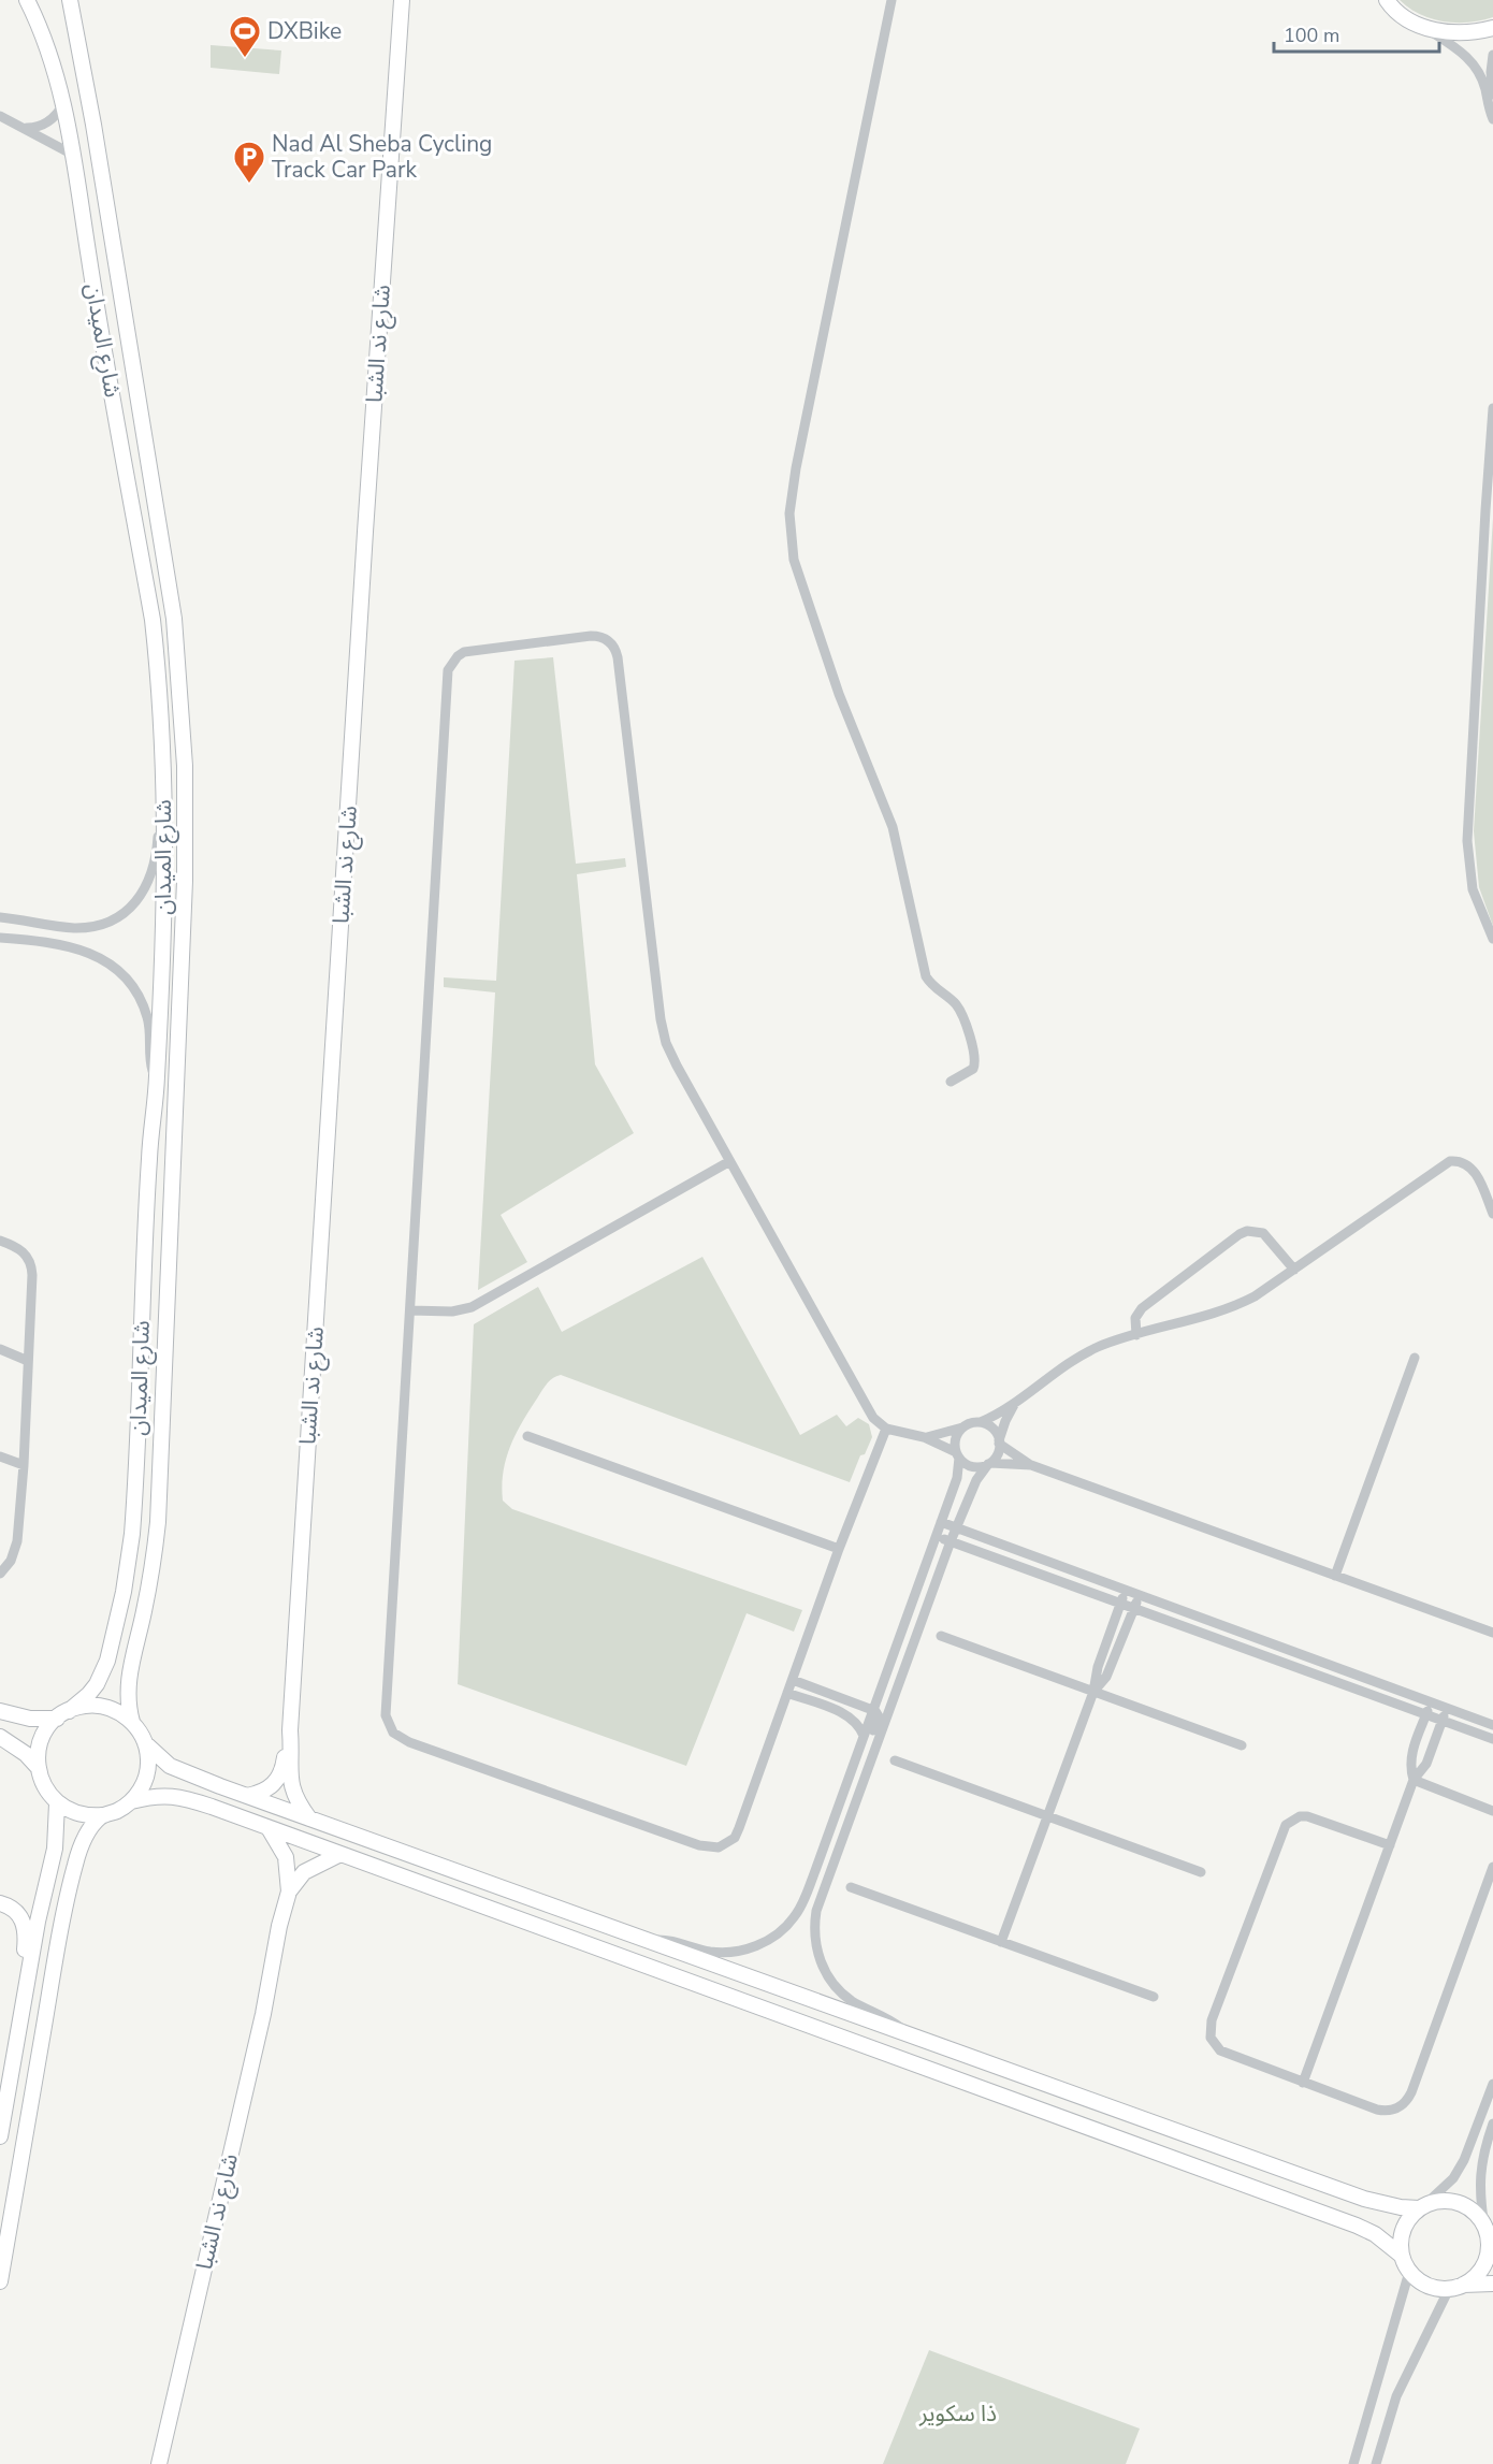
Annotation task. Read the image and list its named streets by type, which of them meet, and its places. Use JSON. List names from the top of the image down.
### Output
{
  "streets": {
    "street": ["شارع الميدان", "شارع ند الشبا"]
  },
  "parks": ["ذا سكوير"],
  "places": {
    "sports": ["DXBike"],
    "parking": ["Nad Al Sheba Cycling Track Car Park"]
  },
  "scale_bar": "100 m"
}
